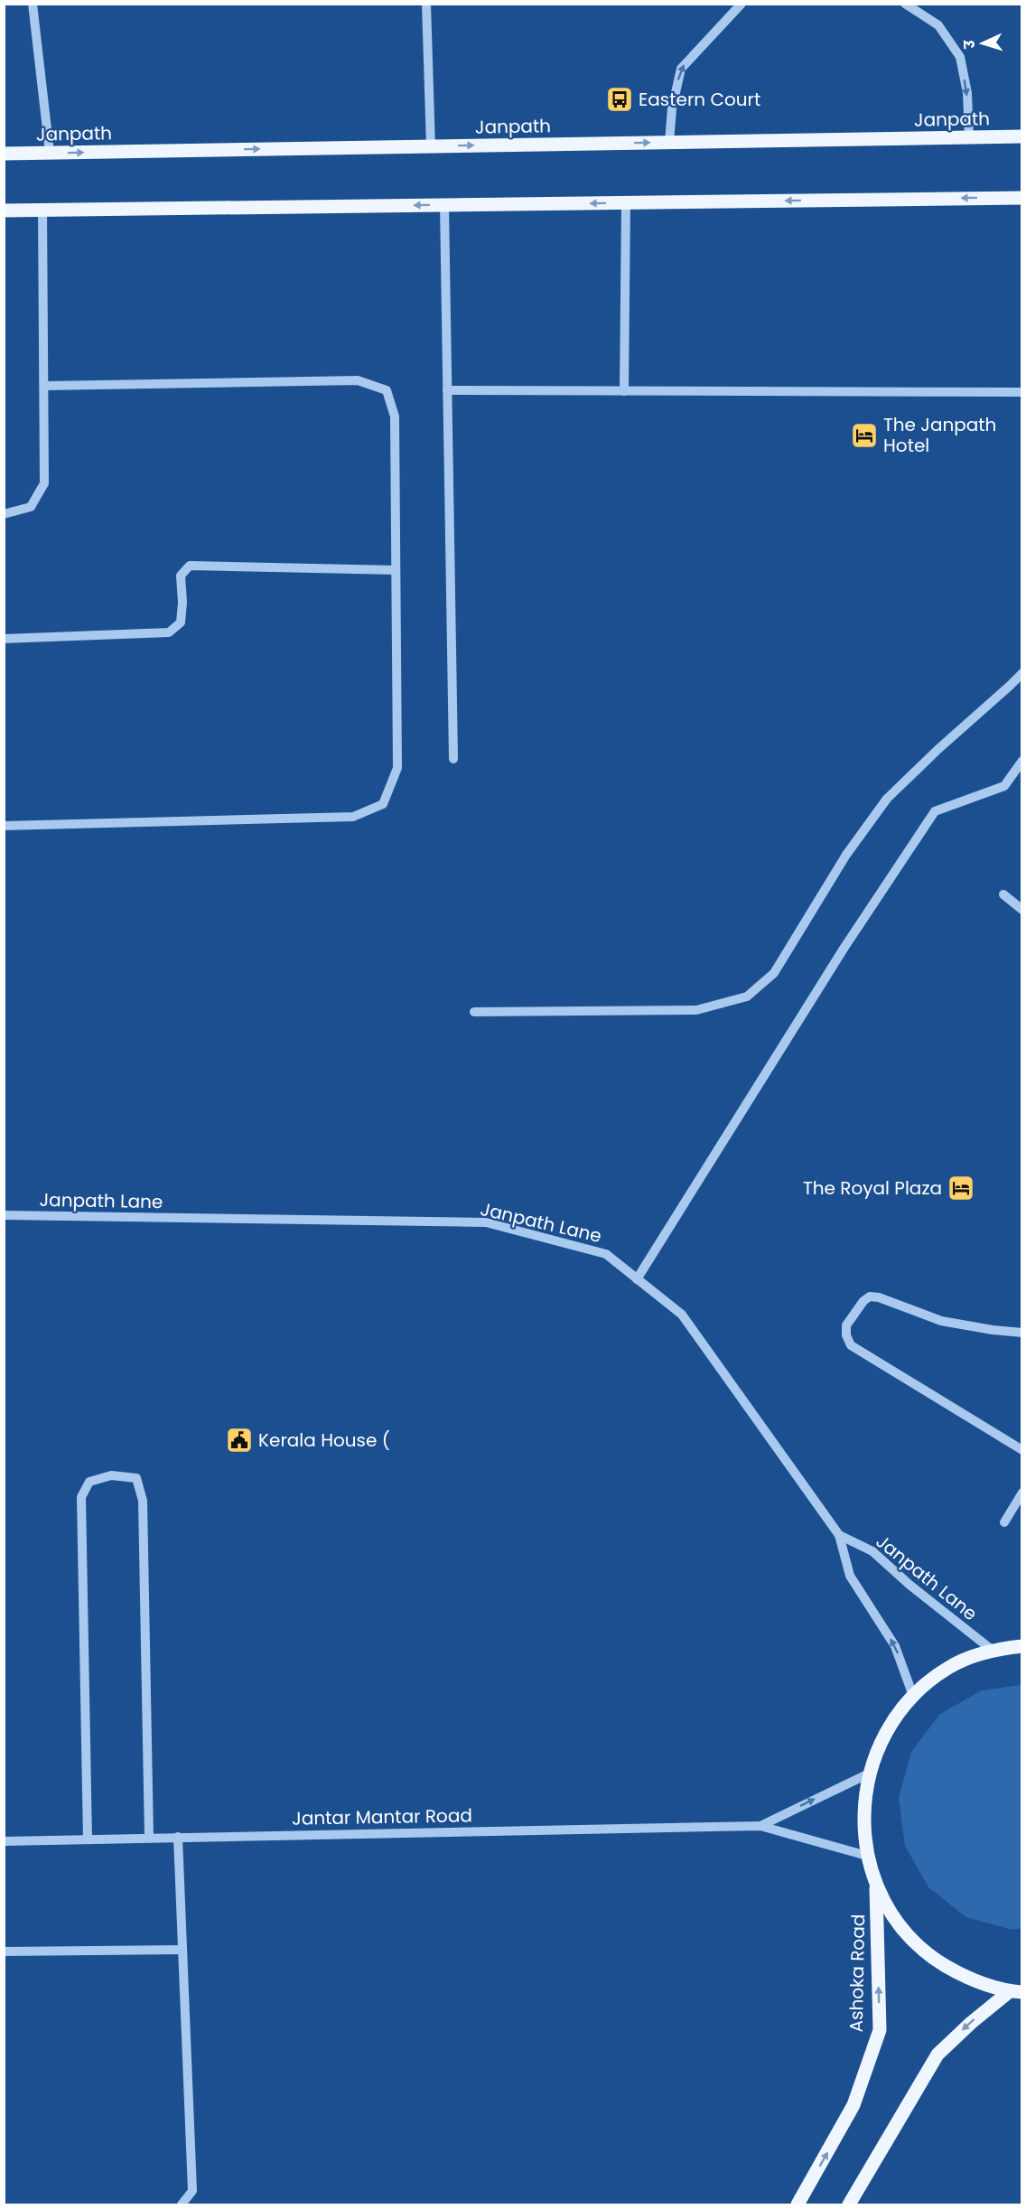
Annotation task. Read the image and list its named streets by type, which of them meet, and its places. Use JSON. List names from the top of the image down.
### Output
{
  "streets": {
    "main road": ["Janpath", "Ashoka Road"],
    "street": ["Janpath Lane", "Jantar Mantar Road"]
  },
  "one_way": ["Ashoka Road"],
  "places": {
    "bus stop": ["Eastern Court"],
    "hotel": ["The Janpath Hotel", "The Royal Plaza"],
    "public building": ["Kerala House ("]
  },
  "north": "left"
}
